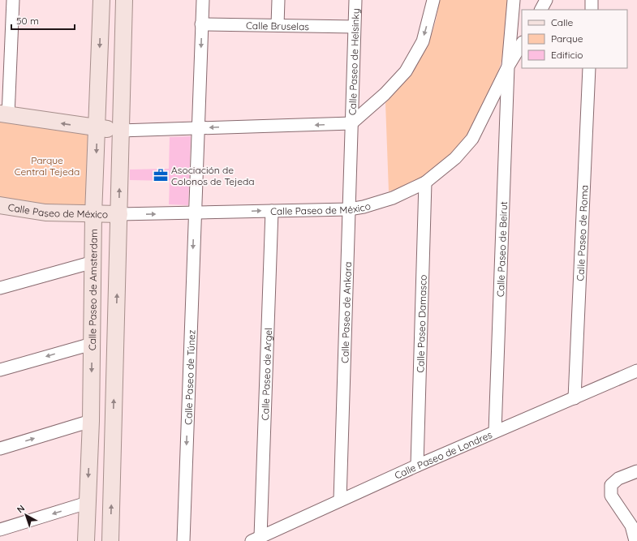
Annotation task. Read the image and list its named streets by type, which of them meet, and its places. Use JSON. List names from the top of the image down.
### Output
{
  "streets": {
    "main road": ["Calle Paseo de México", "Calle Paseo de Amsterdam"],
    "street": [
      "Calle Bruselas",
      "Calle Paseo de Helsinky",
      "Calle Paseo de Roma",
      "Calle Paseo de Beirut",
      "Calle Paseo de Ankara",
      "Calle Paseo Damasco",
      "Calle Paseo de Argel",
      "Calle Paseo de Túnez",
      "Calle Paseo de Londres"
    ]
  },
  "crossings": [
    ["Calle Bruselas", "Calle Paseo de Helsinky"],
    ["Calle Bruselas", "Calle Paseo de Túnez"],
    ["Calle Paseo de Helsinky", "Calle Paseo de Ankara"],
    ["Calle Paseo de México", "Calle Paseo de Beirut"],
    ["Calle Paseo de México", "Calle Paseo de Amsterdam"],
    ["Calle Paseo de México", "Calle Paseo de Ankara"],
    ["Calle Paseo de México", "Calle Paseo Damasco"],
    ["Calle Paseo de México", "Calle Paseo de Argel"],
    ["Calle Paseo de México", "Calle Paseo de Túnez"],
    ["Calle Paseo de Roma", "Calle Paseo de Londres"],
    ["Calle Paseo de Beirut", "Calle Paseo de Londres"],
    ["Calle Paseo de Ankara", "Calle Paseo de Londres"],
    ["Calle Paseo Damasco", "Calle Paseo de Londres"],
    ["Calle Paseo de Argel", "Calle Paseo de Londres"]
  ],
  "one_way": ["Calle Paseo de Túnez"],
  "parks": ["Parque Central Tejeda"],
  "places": {
    "office": ["Asociación de Colonos de Tejeda"]
  },
  "legend": ["Calle", "Parque", "Edificio"],
  "scale_bar": "50 m",
  "north": "top left"
}
